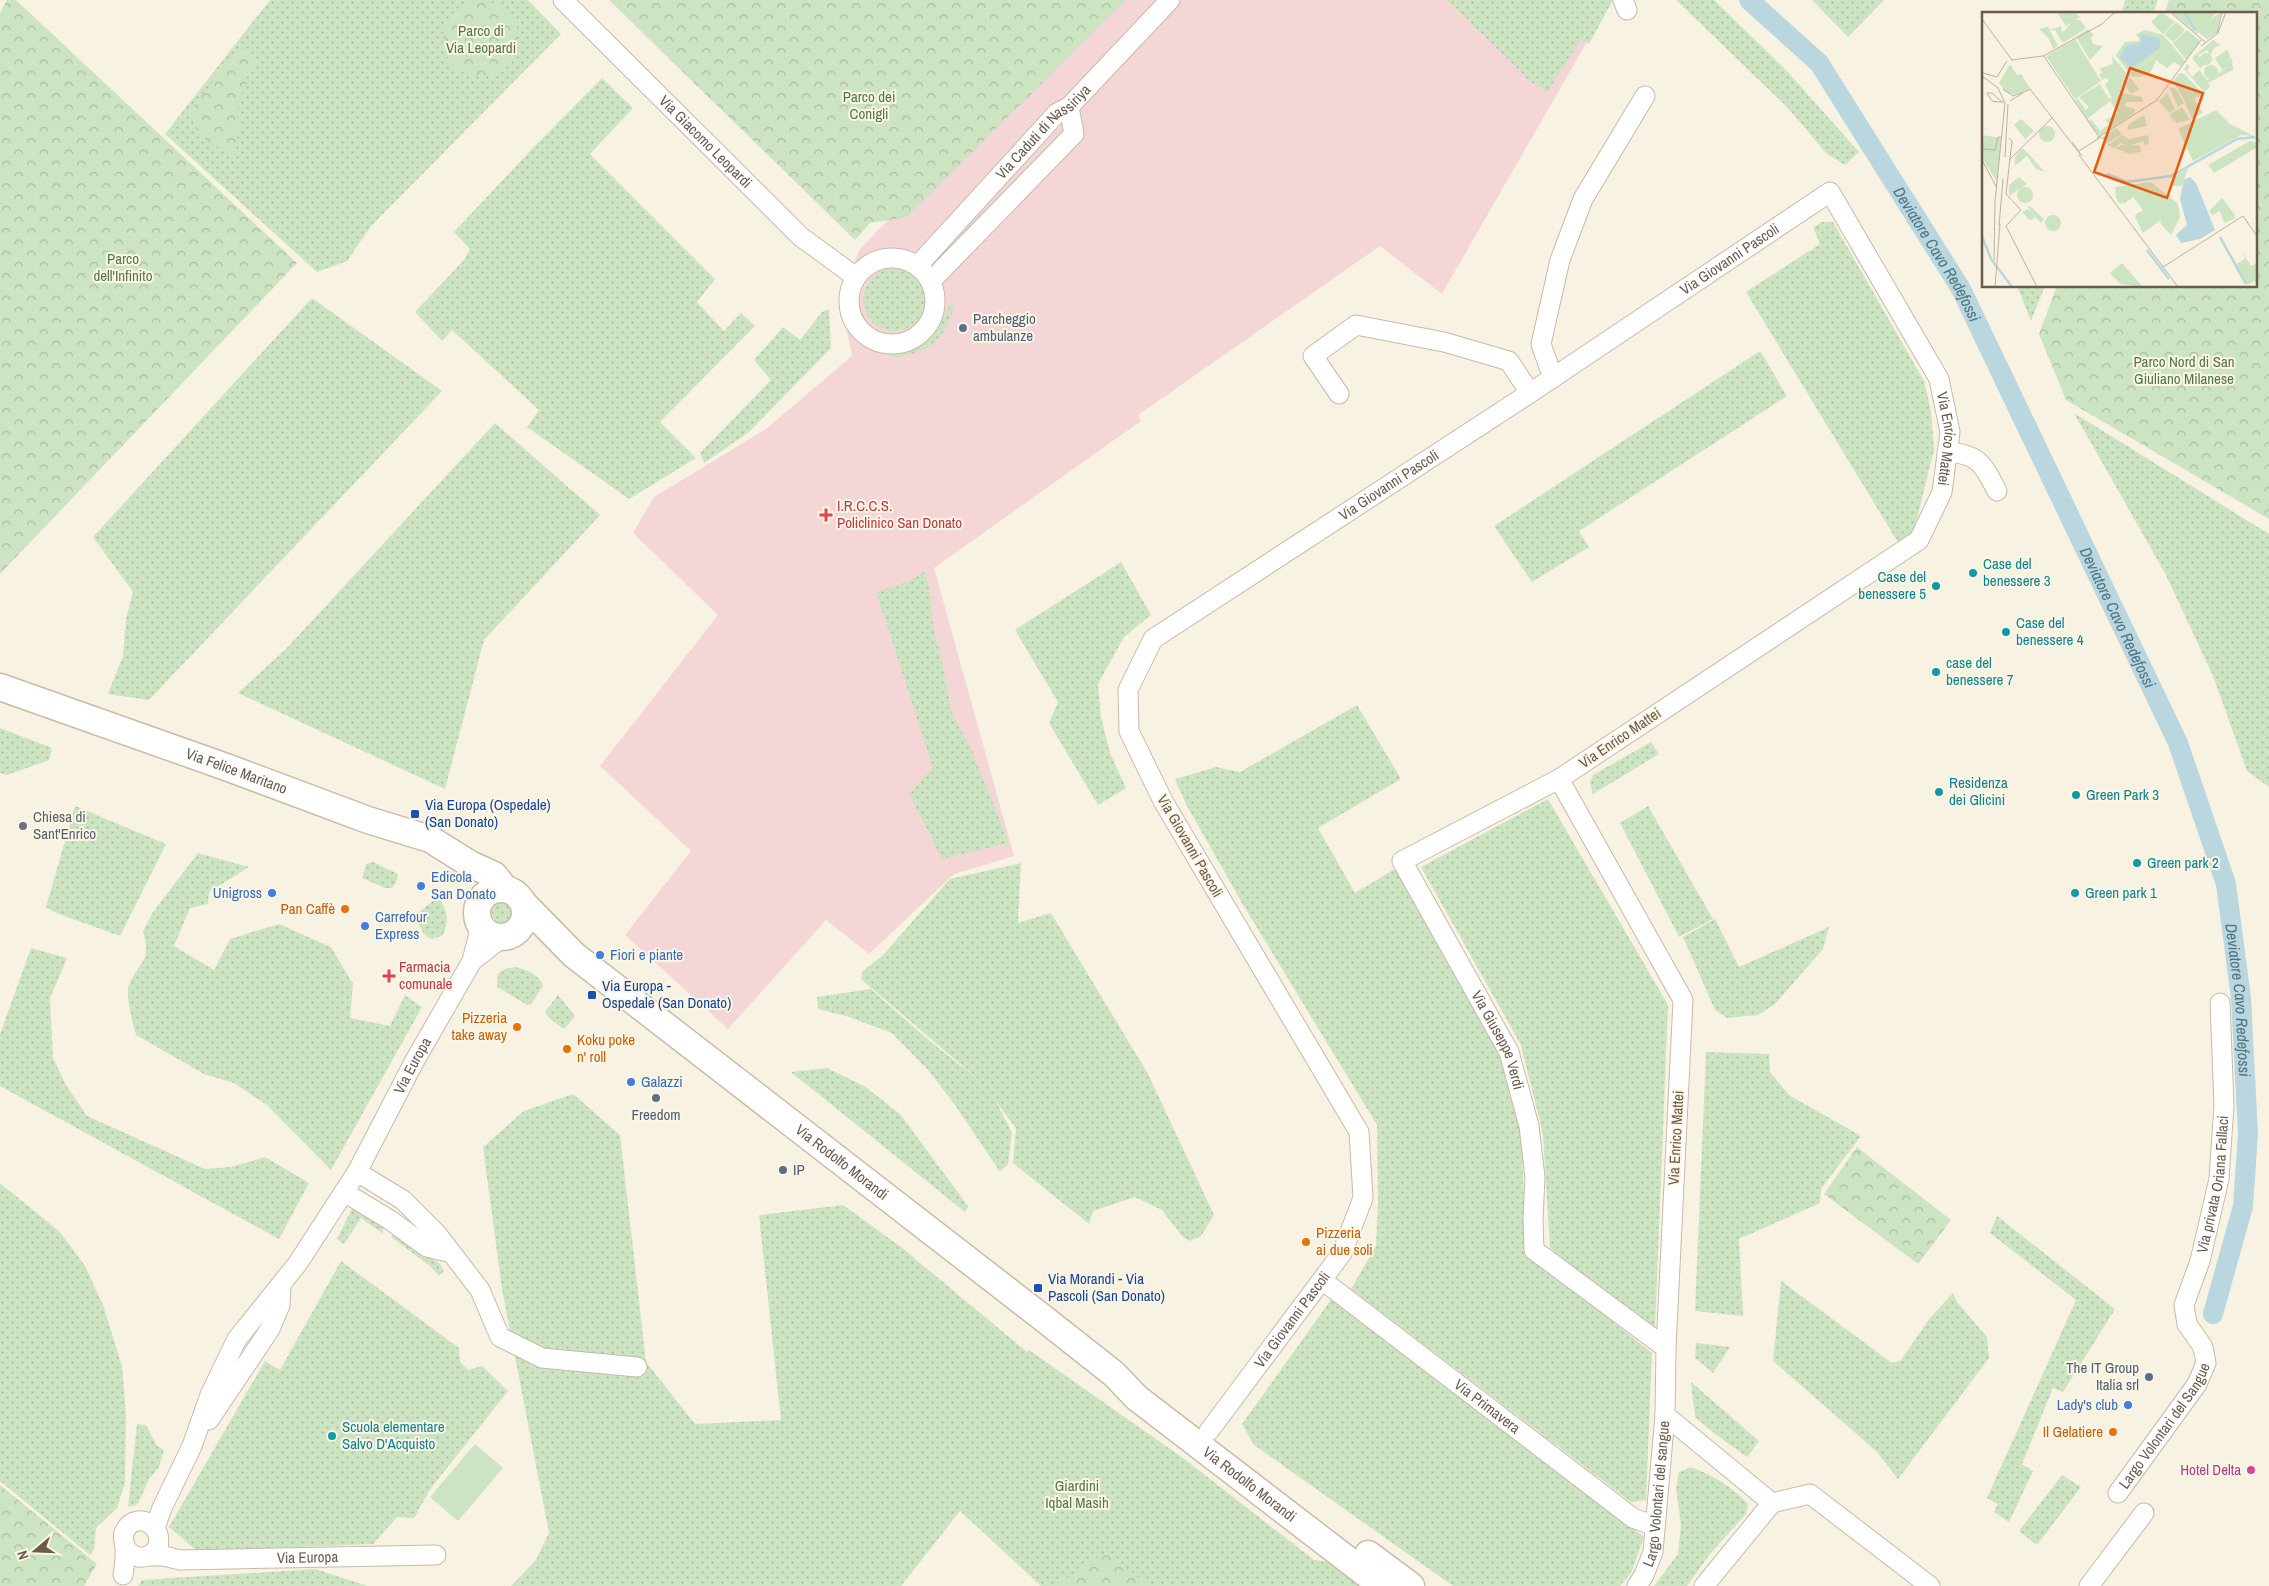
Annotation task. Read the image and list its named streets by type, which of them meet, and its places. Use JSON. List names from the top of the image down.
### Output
{
  "streets": {
    "street": [
      "Via Caduti di Nassiriya",
      "Via Giacomo Leopardi",
      "Via Giovanni Pascoli",
      "Via Enrico Mattei",
      "Via Felice Maritano",
      "Via Giuseppe Verdi",
      "Via Europa",
      "Via Rodolfo Morandi",
      "Via privata Oriana Fallaci",
      "Via Primavera",
      "Largo Volontari del Sangue",
      "Largo Volontari del sangue"
    ]
  },
  "crossings": [
    ["Via Caduti di Nassiriya", "Via Giacomo Leopardi"],
    ["Via Giovanni Pascoli", "Via Enrico Mattei"],
    ["Via Giovanni Pascoli", "Via Rodolfo Morandi"],
    ["Via Giovanni Pascoli", "Via Primavera"],
    ["Via Enrico Mattei", "Via Giuseppe Verdi"],
    ["Via Enrico Mattei", "Largo Volontari del sangue"],
    ["Via Felice Maritano", "Via Rodolfo Morandi"],
    ["Via Europa", "Via Rodolfo Morandi"],
    ["Via privata Oriana Fallaci", "Largo Volontari del Sangue"],
    ["Via Primavera", "Largo Volontari del sangue"]
  ],
  "water": ["Deviatore Cavo Redefossi"],
  "parks": [
    "Parco di Via Leopardi",
    "Parco dei Conigli",
    "Parco dell'Infinito",
    "Parco Nord di San Giuliano Milanese",
    "Giardini Iqbal Masih"
  ],
  "places": {
    "other": [
      "Parcheggio ambulanze",
      "Case del benessere 3",
      "Case del benessere 5",
      "Case del benessere 4",
      "case del benessere 7",
      "Residenza dei Glicini",
      "Green Park 3",
      "Chiesa di Sant'Enrico",
      "Green park 2",
      "Edicola San Donato",
      "Unigross",
      "Green park 1",
      "Pan Caffè",
      "Carrefour Express",
      "Fiori e piante",
      "Pizzeria take away",
      "Koku poke n' roll",
      "Galazzi",
      "Freedom",
      "IP",
      "Pizzeria ai due soli",
      "The IT Group Italia srl",
      "Lady's club",
      "Il Gelatiere",
      "Scuola elementare Salvo D'Acquisto",
      "Hotel Delta"
    ],
    "health": ["I.R.C.C.S. Policlinico San Donato", "Farmacia comunale"],
    "transit": ["Via Europa (Ospedale) (San Donato)", "Via Europa - Ospedale (San Donato)", "Via Morandi - Via Pascoli (San Donato)"]
  },
  "north": "left"
}
